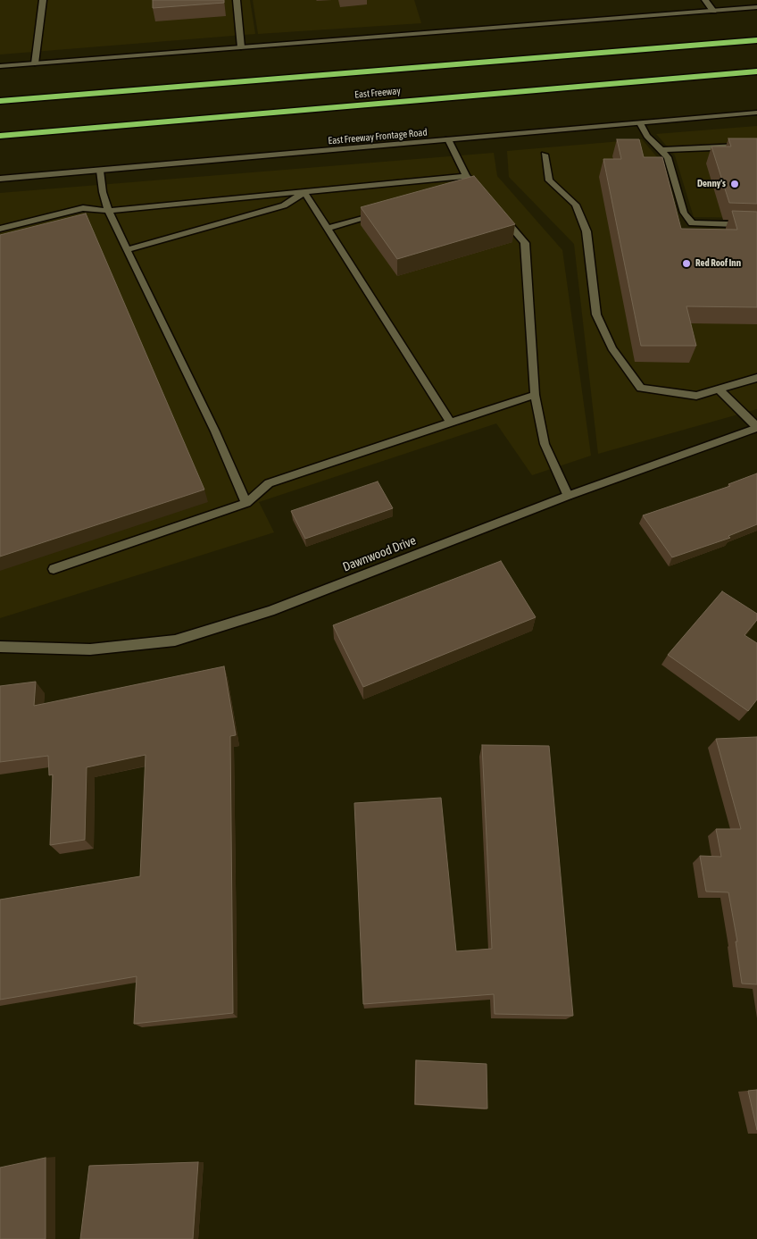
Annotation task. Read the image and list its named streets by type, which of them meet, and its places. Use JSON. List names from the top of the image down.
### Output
{
  "streets": {
    "highway": ["East Freeway"],
    "main road": ["East Freeway Frontage Road", "Dawnwood Drive"]
  },
  "places": ["Denny's", "Red Roof Inn"]
}
